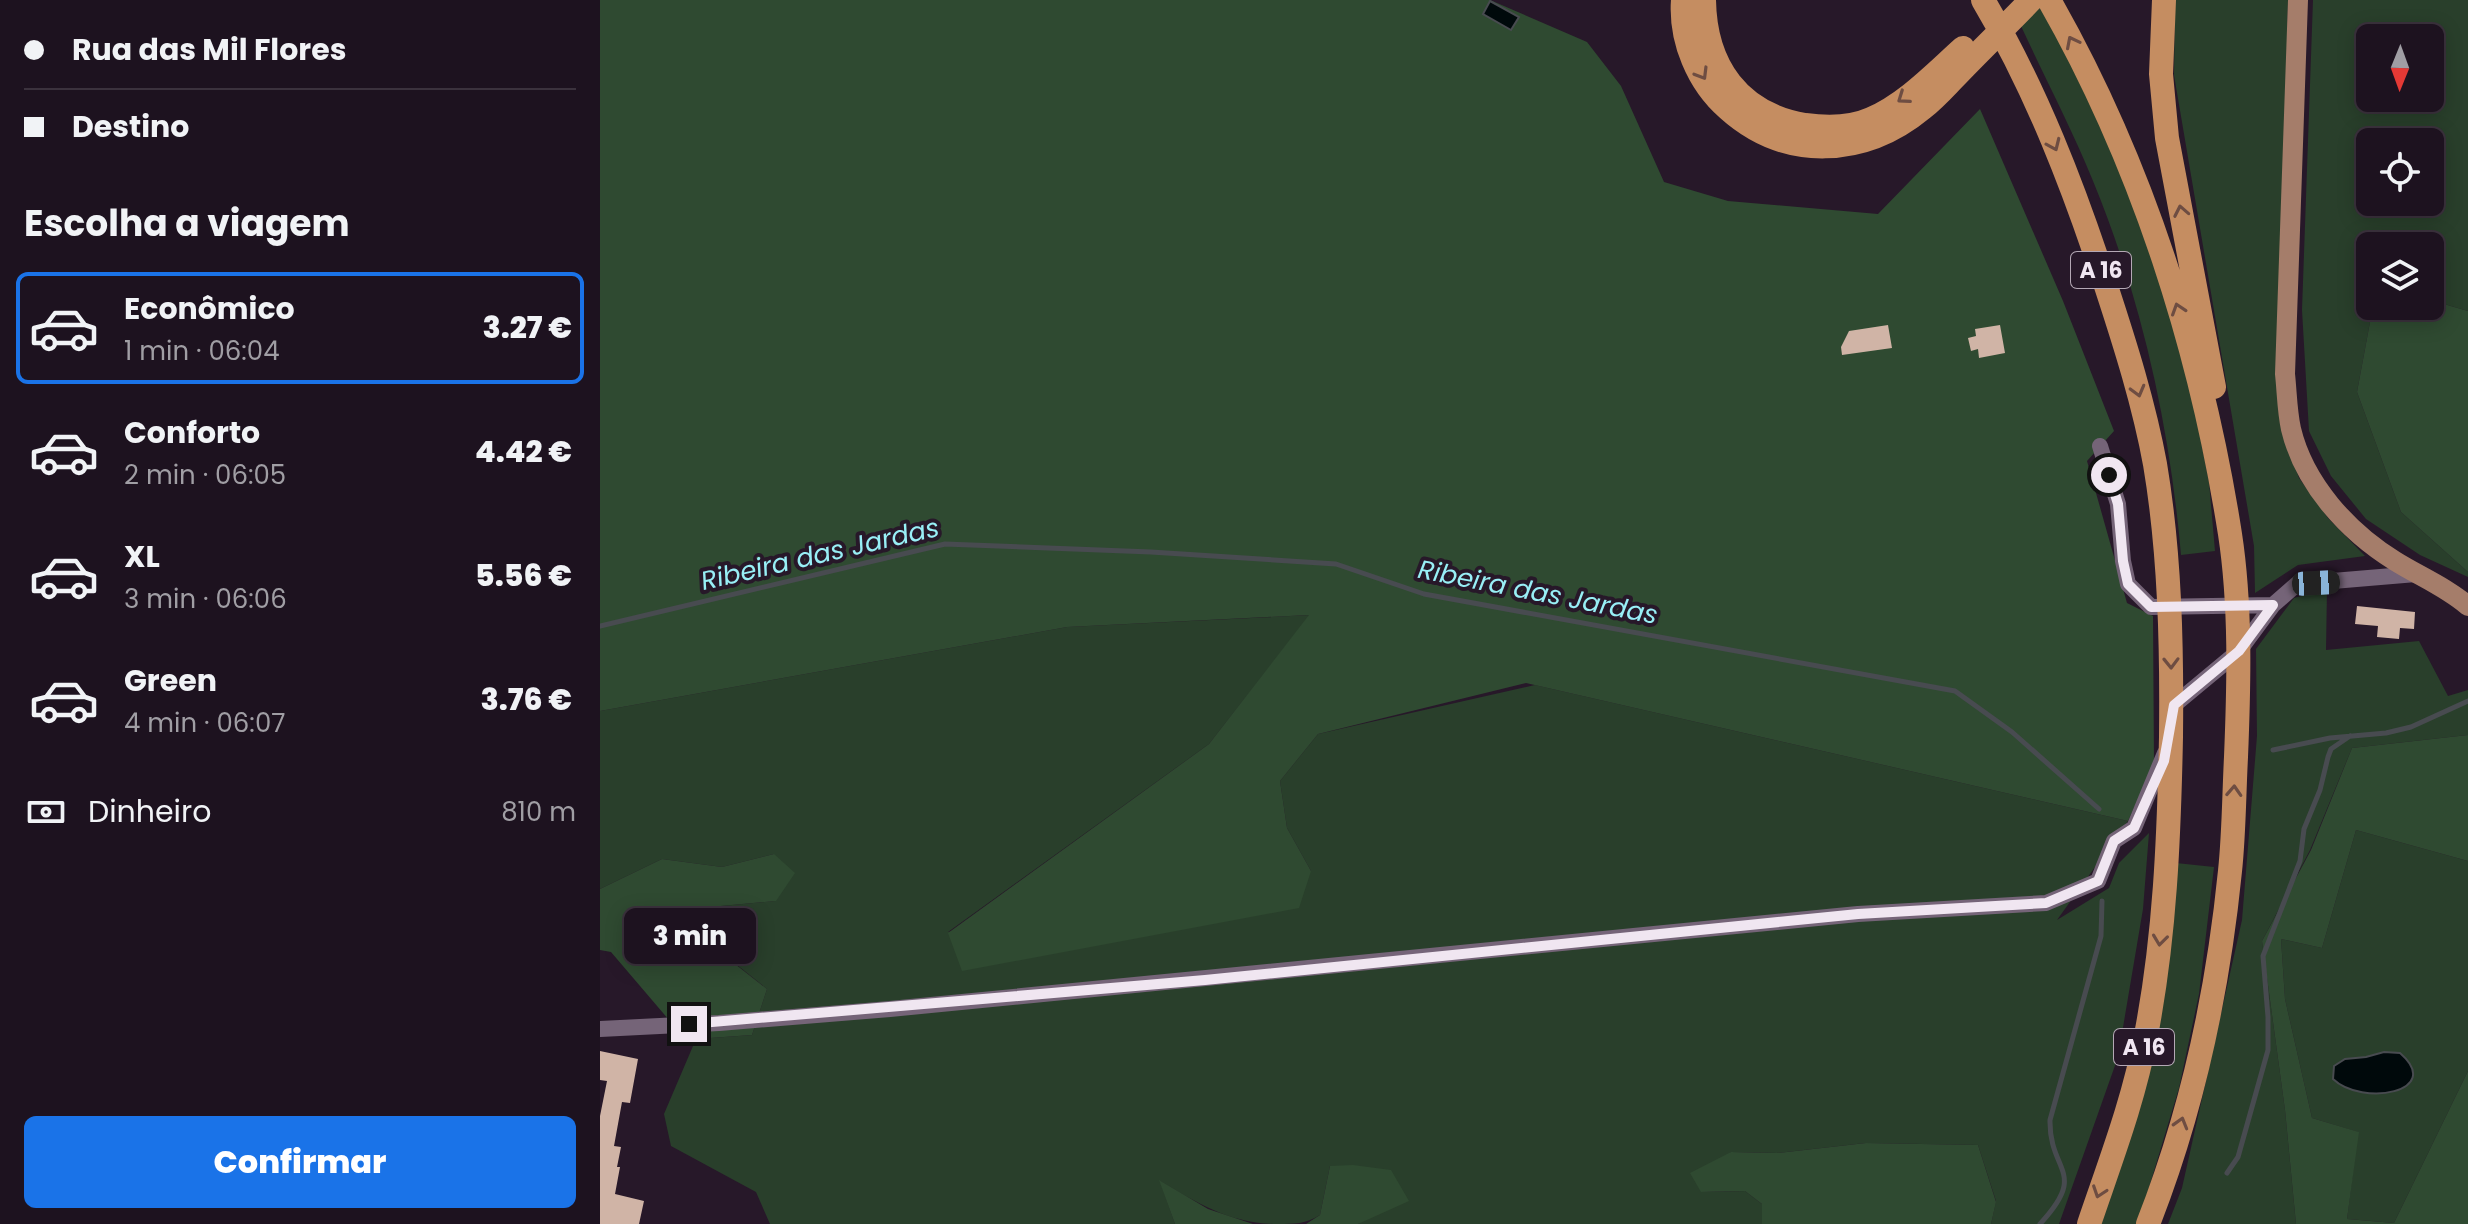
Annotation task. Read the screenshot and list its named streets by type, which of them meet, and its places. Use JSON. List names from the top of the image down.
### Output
{
  "streets": {
    "highway": ["A 16"]
  },
  "water": ["Ribeira das Jardas"],
  "north": "bottom",
  "page": {
    "banner": ["Rua das Mil Flores", "Destino"],
    "heading": "Escolha a viagem",
    "list": [
      {
        "name": "Econômico",
        "note": "1 min · 06:04",
        "value": "3.27 €"
      },
      {
        "name": "Conforto",
        "note": "2 min · 06:05",
        "value": "4.42 €"
      },
      {
        "name": "XL",
        "note": "3 min · 06:06",
        "value": "5.56 €"
      },
      {
        "name": "Green",
        "note": "4 min · 06:07",
        "value": "3.76 €"
      }
    ],
    "pay": ["Dinheiro", "810 m"],
    "bubble": "3 min",
    "buttons": "Confirmar"
  }
}
